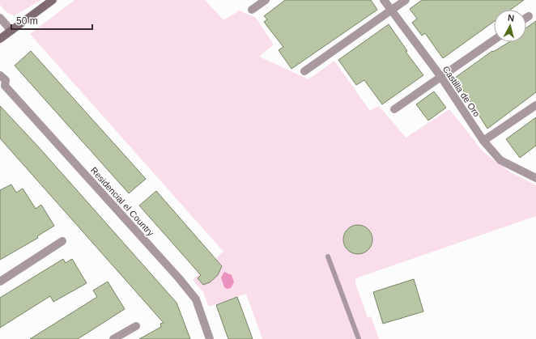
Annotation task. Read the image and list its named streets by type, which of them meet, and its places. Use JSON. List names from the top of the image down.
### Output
{
  "streets": {
    "street": ["Castilla de Oro", "Residencial el Country"]
  },
  "scale_bar": "50 m",
  "north": "top"
}
